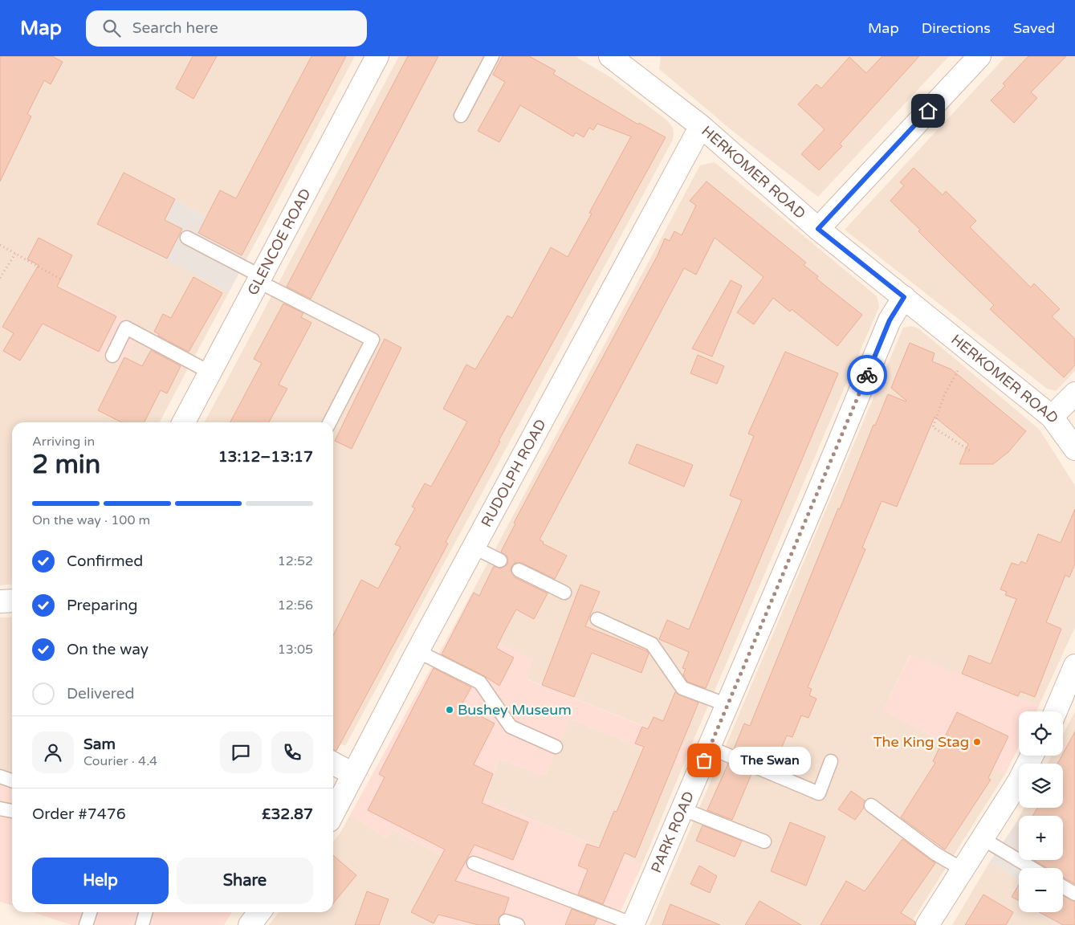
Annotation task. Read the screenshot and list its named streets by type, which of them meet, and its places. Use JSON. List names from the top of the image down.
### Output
{
  "streets": {
    "street": [
      "HERKOMER ROAD",
      "GLENCOE ROAD",
      "RUDOLPH ROAD",
      "PARK ROAD"
    ]
  },
  "crossings": [
    ["HERKOMER ROAD", "RUDOLPH ROAD"],
    ["HERKOMER ROAD", "PARK ROAD"]
  ],
  "places": ["Bushey Museum", "The King Stag", "The Swan"],
  "page": {
    "header": "Map",
    "search": "Search here",
    "nav": ["Map", "Directions", "Saved"],
    "heading": ["2 min", "Arriving in", "13:12–13:17"],
    "panel": [
      "Sam",
      "Courier · 4.4",
      "Order #7476",
      "£32.87"
    ],
    "bar": "On the way · 100 m",
    "list": [
      ["Confirmed", "12:52"],
      ["Preparing", "12:56"],
      ["On the way", "13:05"],
      "Delivered"
    ],
    "map_buttons": ["+", "−"],
    "bubble": "The Swan",
    "buttons": ["Help", "Share"]
  }
}
